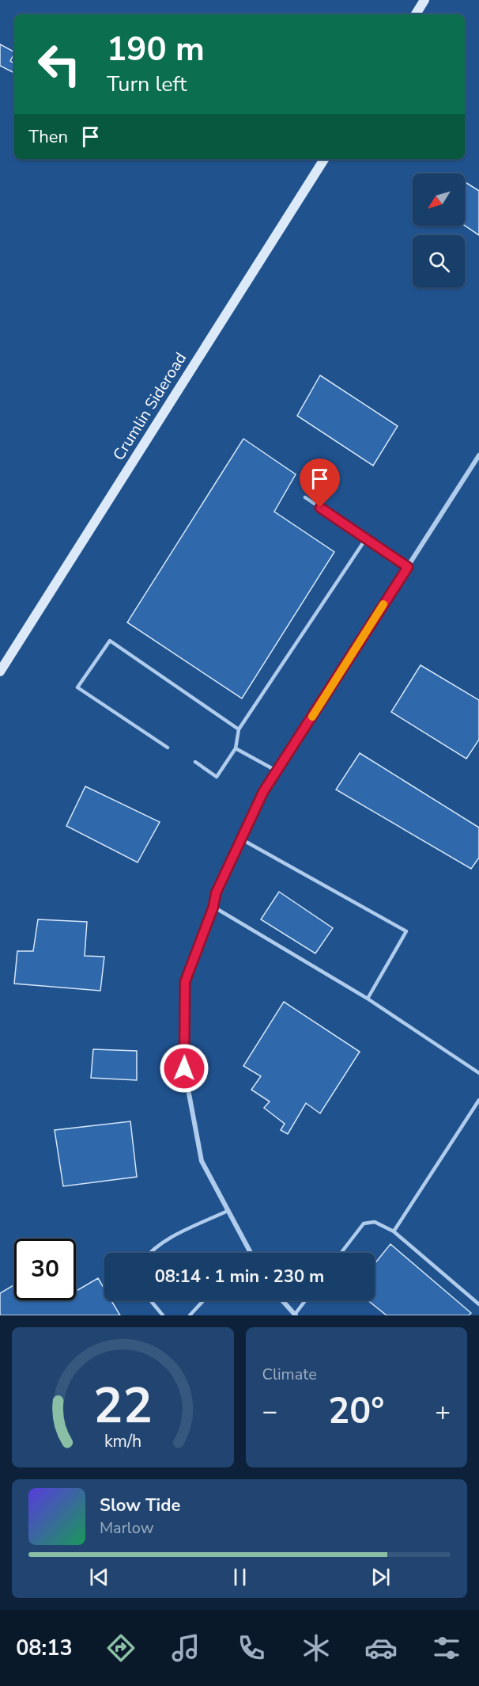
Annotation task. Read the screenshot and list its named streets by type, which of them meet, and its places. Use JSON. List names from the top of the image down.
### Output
{
  "streets": {
    "street": ["Crumlin Sideroad"]
  },
  "north": "bottom left",
  "page": {
    "turn": ["190 m", "Turn left"],
    "then": "Then",
    "limit": "30",
    "trip": "08:14 · 1 min · 230 m",
    "tile": "Climate",
    "heat": ["−", "20°", "+"],
    "song": ["Slow Tide", "Marlow"],
    "tabs": "08:13",
    "gauge": ["22", "km/h"]
  }
}
